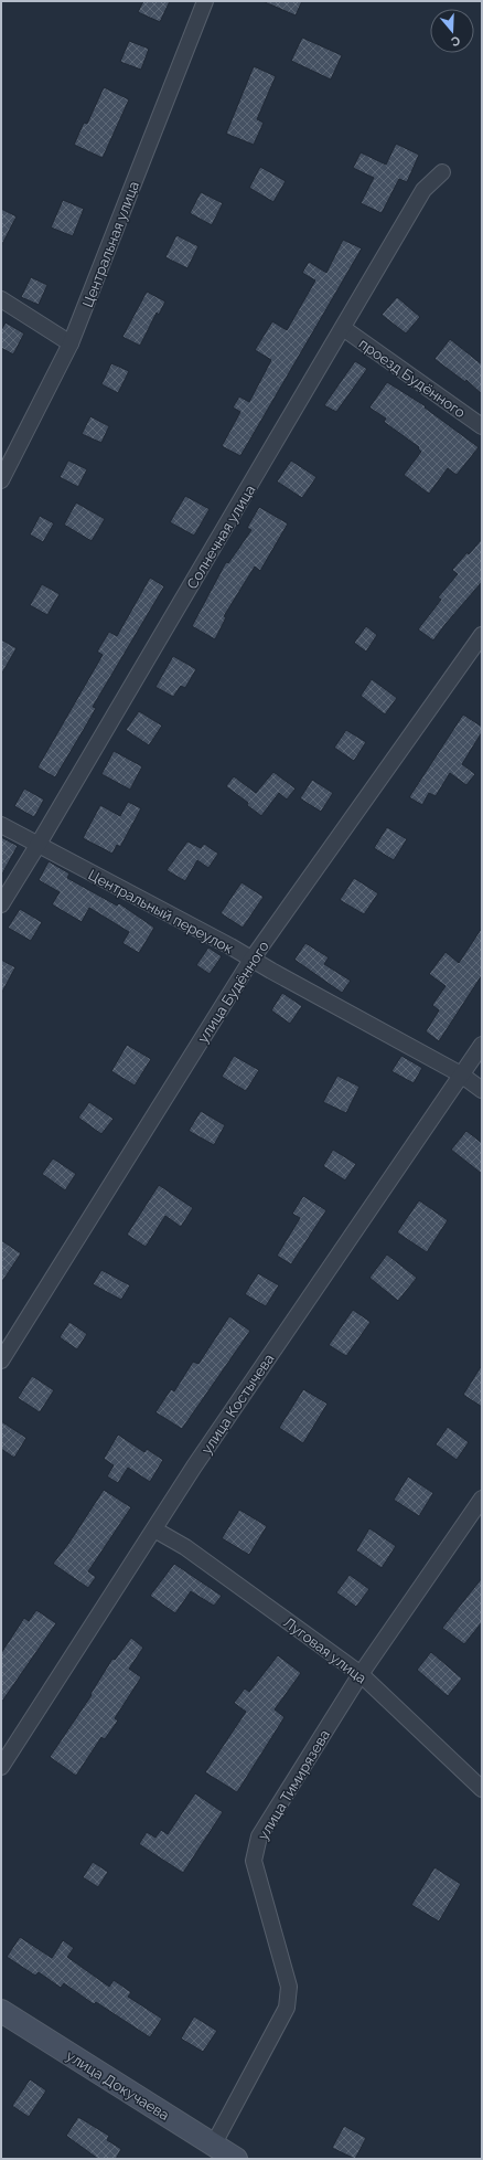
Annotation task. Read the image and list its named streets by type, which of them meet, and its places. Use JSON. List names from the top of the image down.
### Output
{
  "streets": {
    "main road": ["улица Докучаева"],
    "street": [
      "Центральная улица",
      "проезд Будённого",
      "Солнечная улица",
      "Центральный переулок",
      "улица Будённого",
      "улица Костычева",
      "Луговая улица",
      "улица Тимирязева"
    ]
  },
  "crossings": [
    ["проезд Будённого", "Солнечная улица"],
    ["Солнечная улица", "Центральный переулок"],
    ["Центральный переулок", "улица Будённого"],
    ["Центральный переулок", "улица Костычева"],
    ["улица Костычева", "Луговая улица"],
    ["Луговая улица", "улица Тимирязева"],
    ["улица Тимирязева", "улица Докучаева"]
  ],
  "north": "bottom"
}
